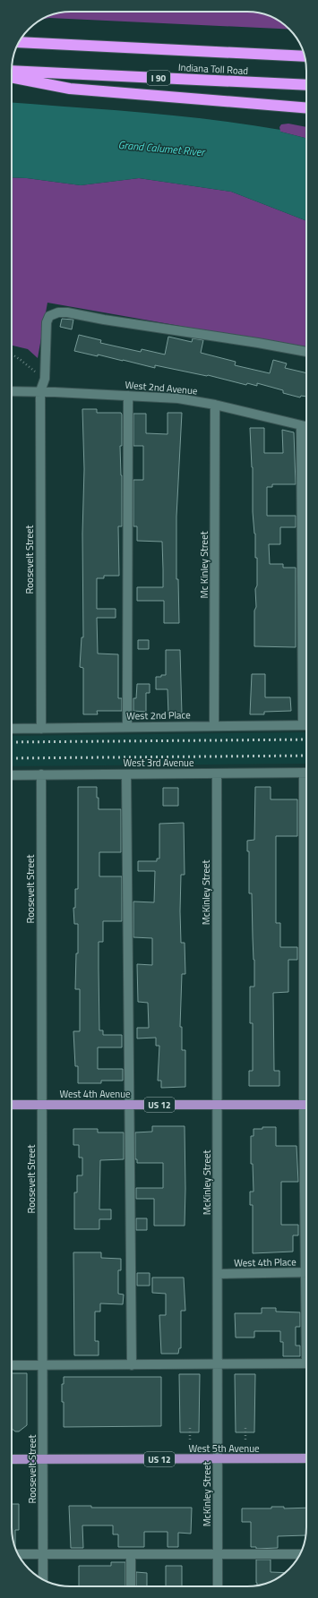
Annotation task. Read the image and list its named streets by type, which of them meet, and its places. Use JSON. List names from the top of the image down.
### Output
{
  "streets": {
    "highway": ["Indiana Toll Road", "I 90"],
    "main road": ["West 4th Avenue", "US 12", "West 5th Avenue"],
    "street": [
      "West 2nd Avenue",
      "Roosevelt Street",
      "Mc Kinley Street",
      "West 2nd Place",
      "West 3rd Avenue",
      "McKinley Street",
      "West 4th Place"
    ]
  },
  "crossings": [
    ["West 2nd Avenue", "Roosevelt Street"],
    ["West 2nd Avenue", "Mc Kinley Street"],
    ["Roosevelt Street", "West 2nd Place"],
    ["Roosevelt Street", "West 3rd Avenue"],
    ["Roosevelt Street", "West 4th Avenue"],
    ["Roosevelt Street", "West 5th Avenue"],
    ["Mc Kinley Street", "West 2nd Place"],
    ["West 3rd Avenue", "McKinley Street"],
    ["McKinley Street", "West 4th Avenue"],
    ["McKinley Street", "West 4th Place"],
    ["McKinley Street", "West 5th Avenue"]
  ],
  "water": ["Grand Calumet River"]
}
